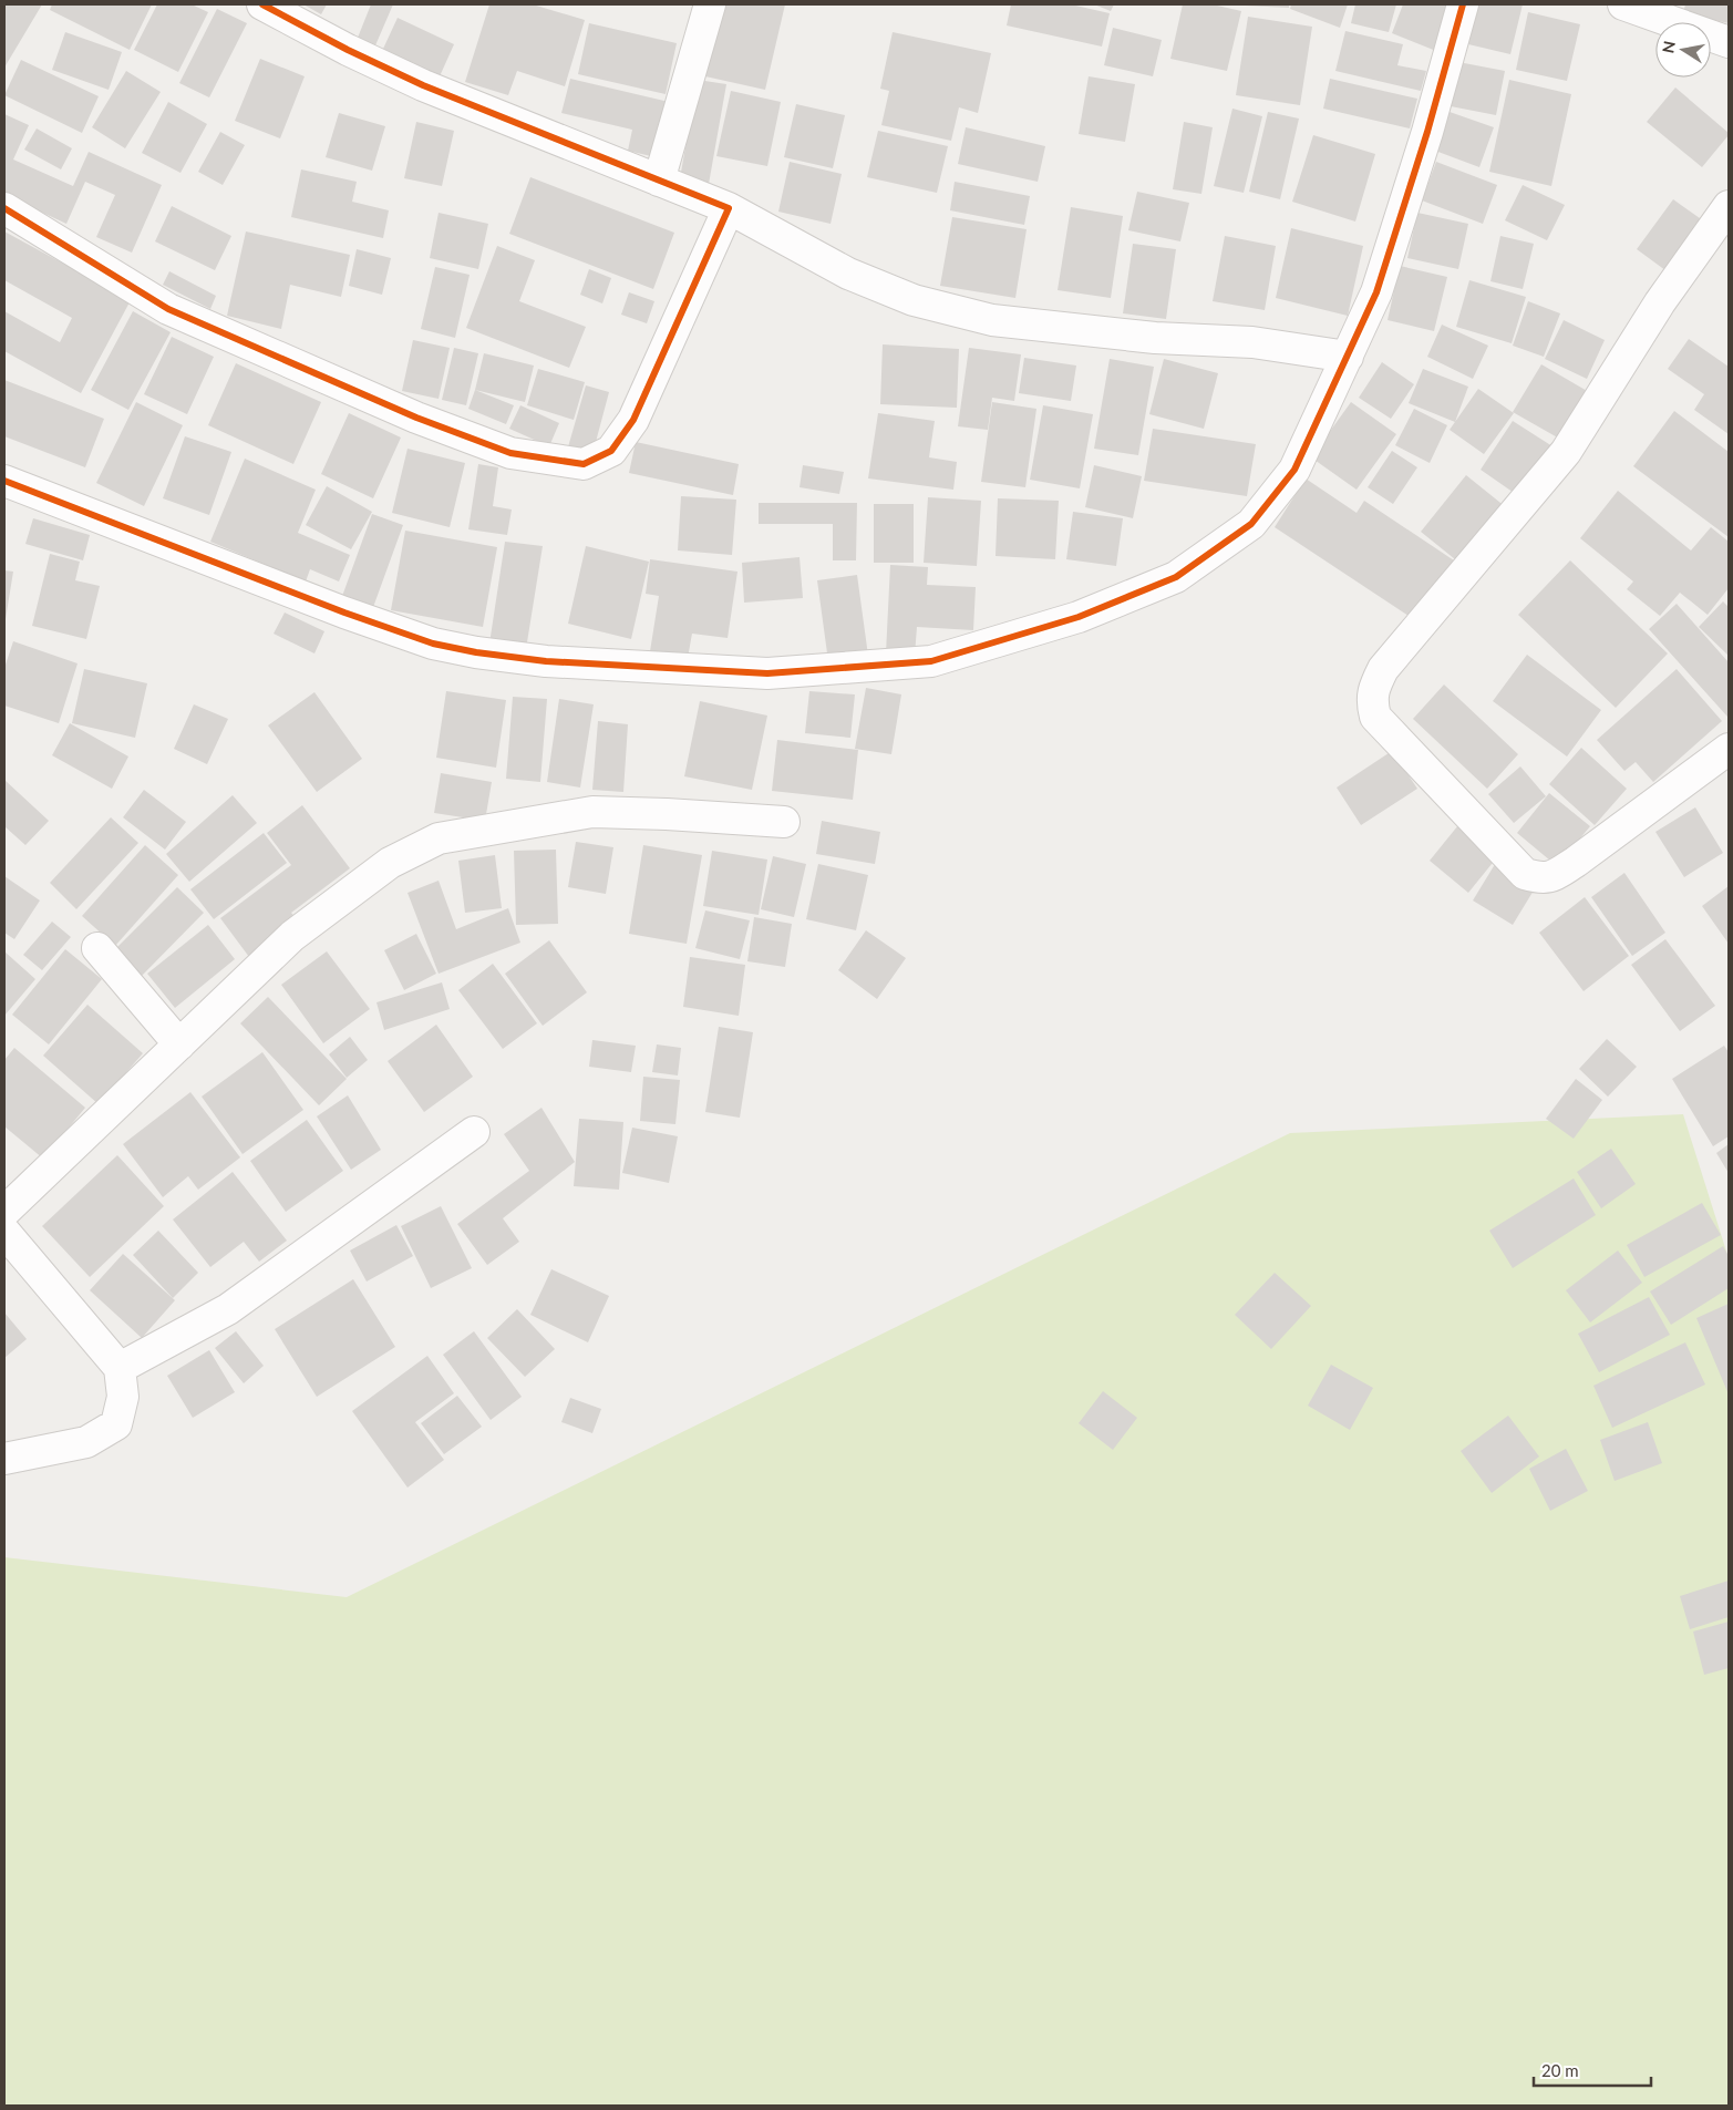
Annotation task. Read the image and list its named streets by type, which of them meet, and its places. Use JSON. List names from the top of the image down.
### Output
{
  "scale_bar": "20 m",
  "north": "left"
}
